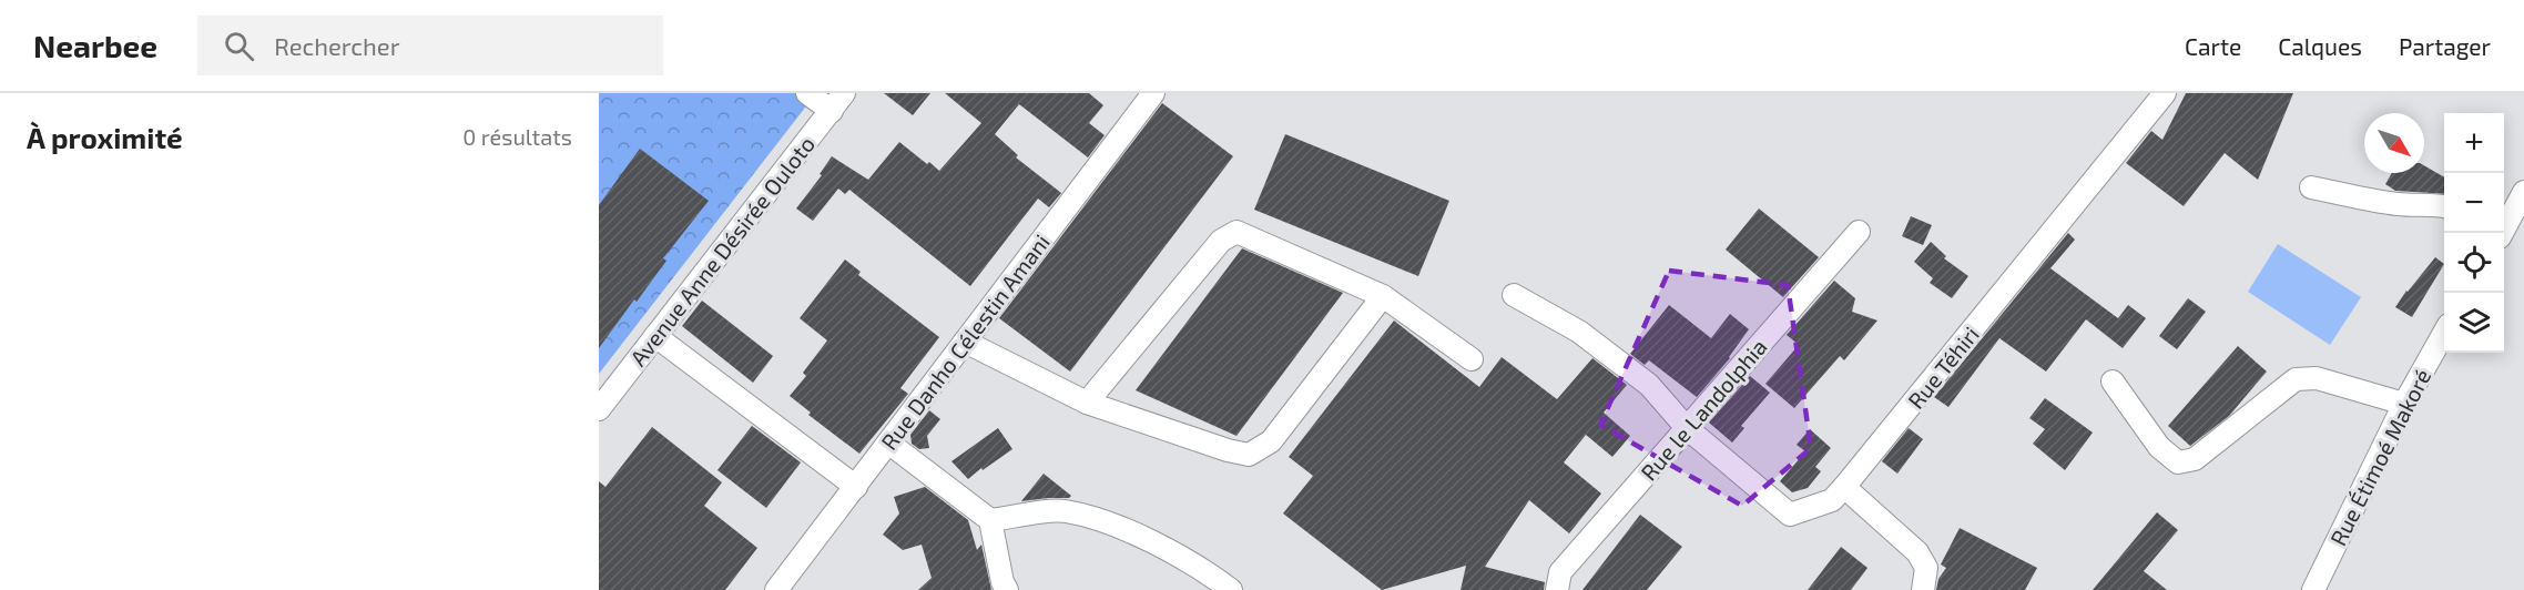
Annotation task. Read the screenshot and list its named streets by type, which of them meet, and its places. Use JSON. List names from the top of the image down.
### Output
{
  "streets": {
    "street": [
      "Avenue Anne Désirée Ouloto",
      "Rue Danho Célestin Amani",
      "Rue Téhiri",
      "Rue le Landolphia",
      "Rue Étimoé Makoré"
    ]
  },
  "crossings": [
    ["Rue Téhiri", "Rue le Landolphia"]
  ],
  "north": "bottom right",
  "page": {
    "header": "Nearbee",
    "search": "Rechercher",
    "nav": ["Carte", "Calques", "Partager"],
    "heading": ["À proximité", "0 résultats"],
    "map_buttons": ["+", "−"]
  }
}
